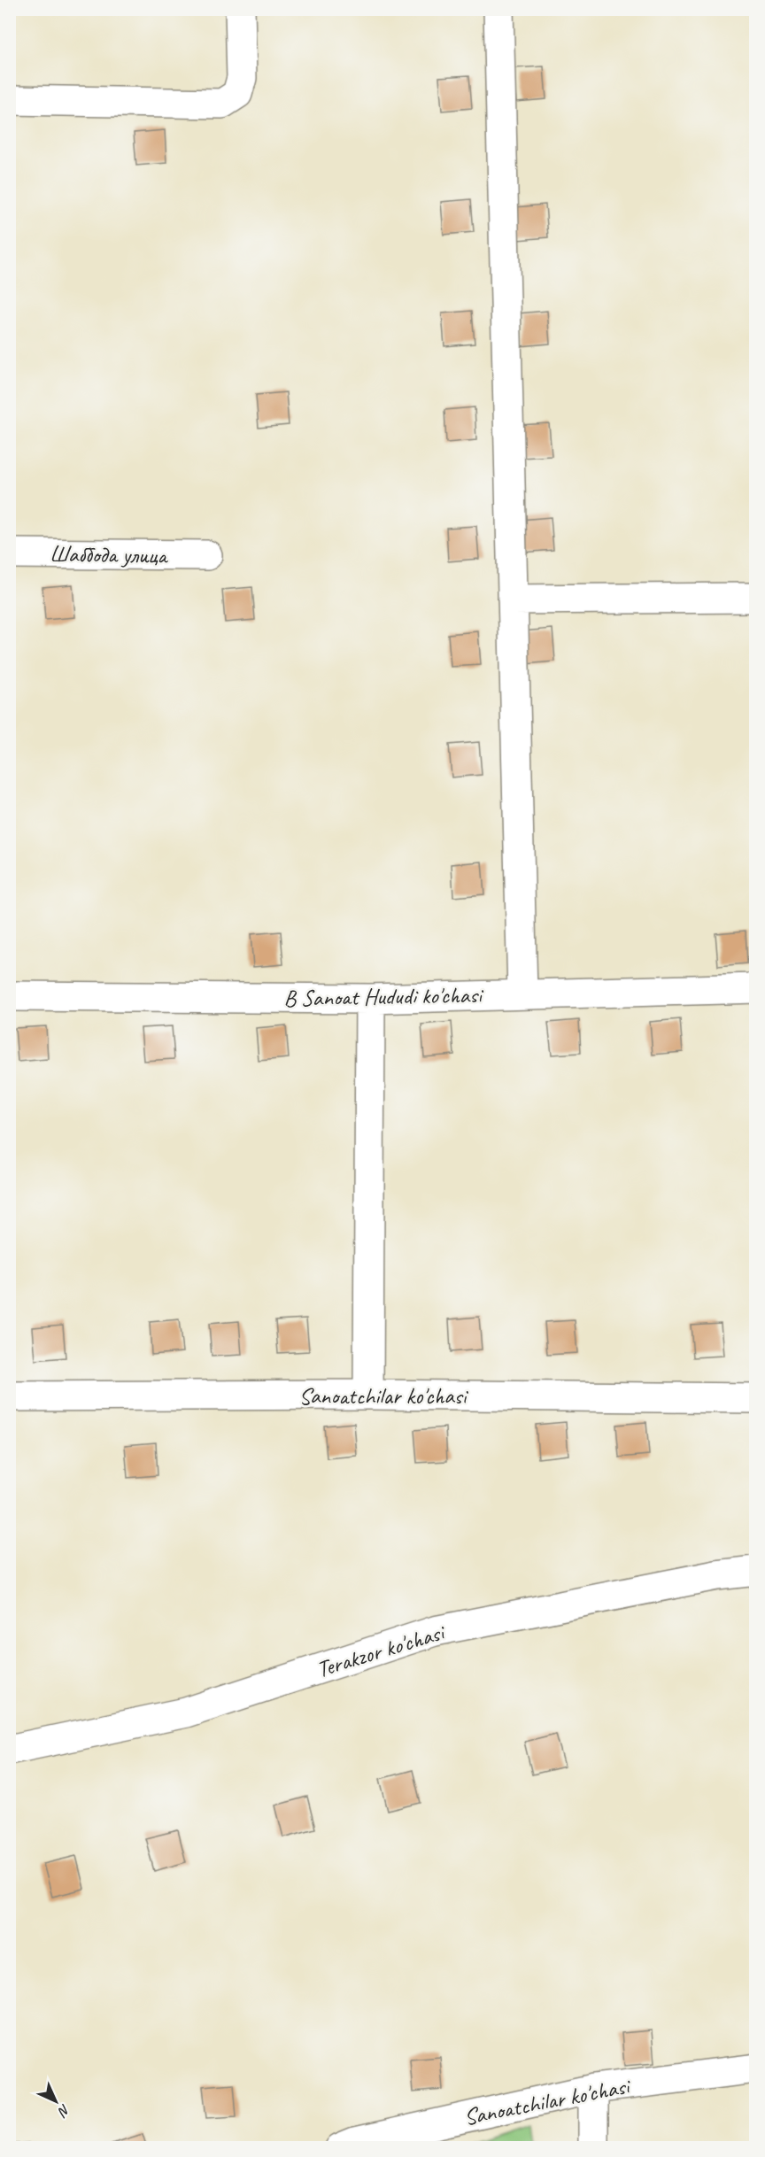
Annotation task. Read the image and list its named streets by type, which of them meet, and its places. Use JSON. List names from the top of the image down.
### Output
{
  "streets": {
    "street": [
      "Шаббода улица",
      "B Sanoat Hududi ko'chasi",
      "Sanoatchilar ko'chasi",
      "Terakzor ko'chasi"
    ]
  },
  "north": "bottom right"
}
